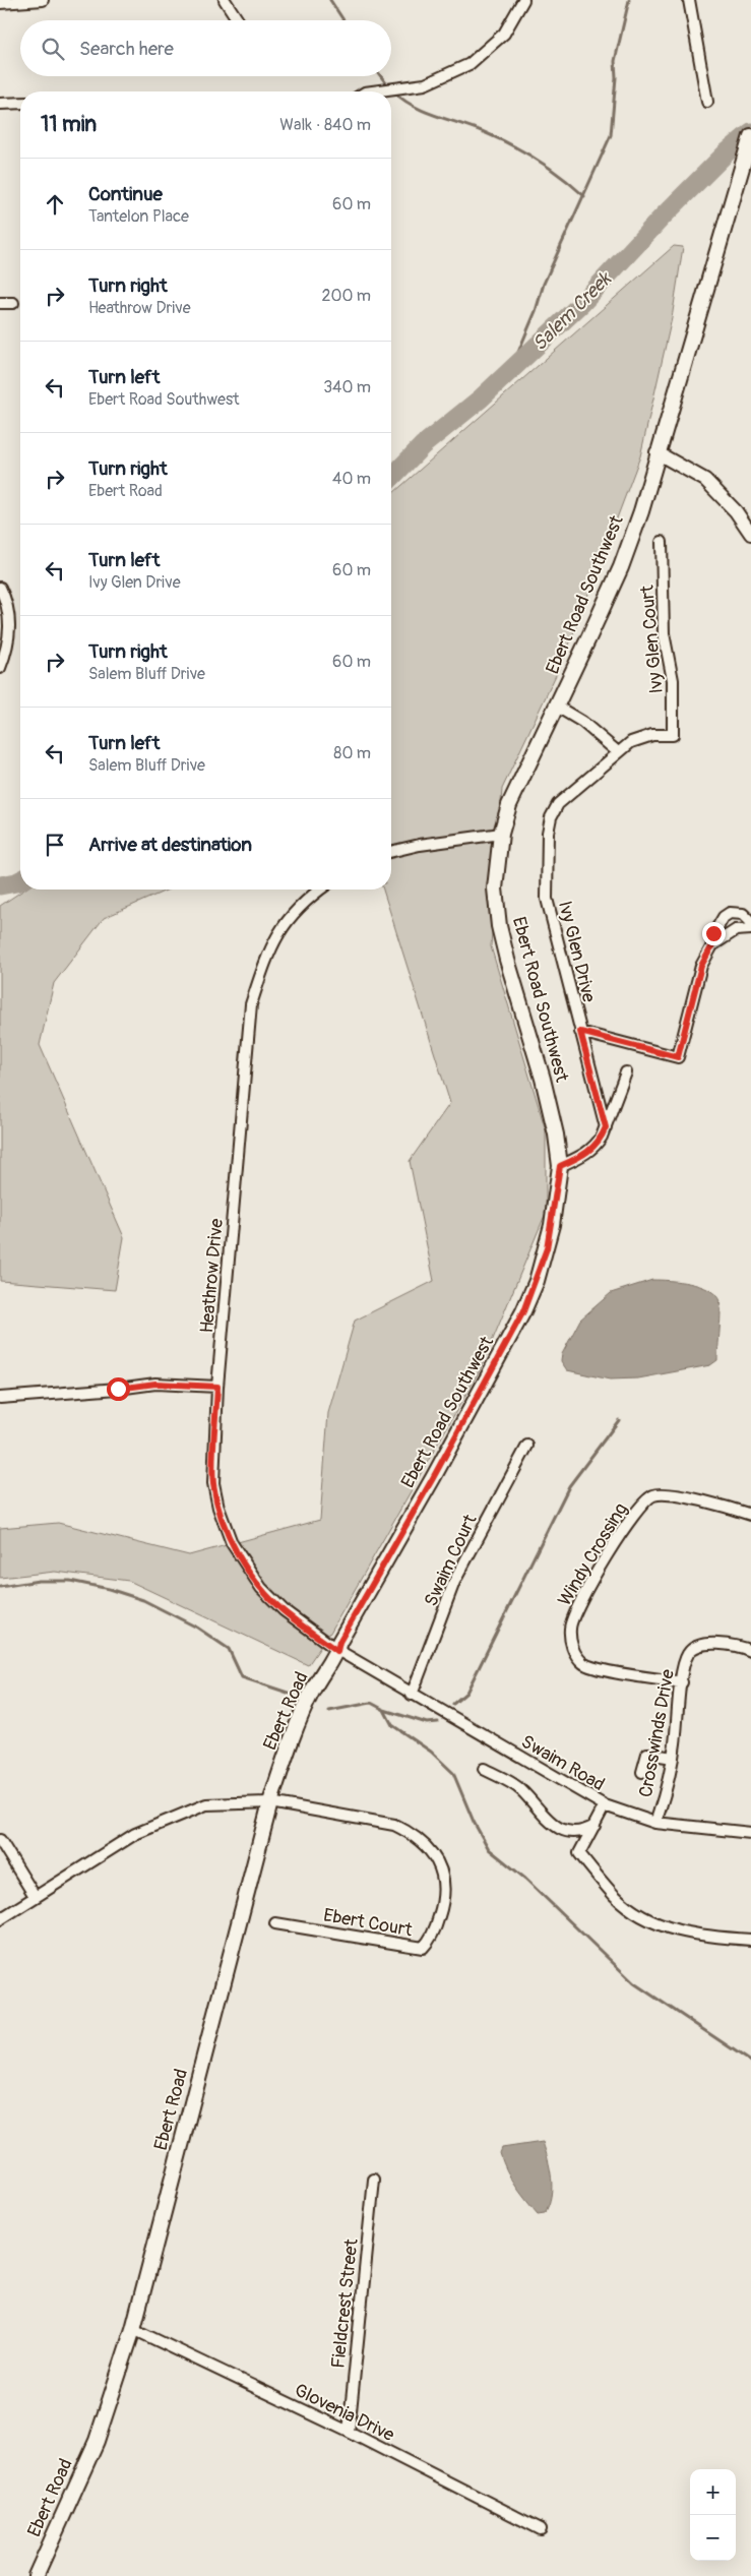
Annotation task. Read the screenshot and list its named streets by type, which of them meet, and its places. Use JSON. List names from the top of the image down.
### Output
{
  "streets": {
    "main road": ["Ebert Road Southwest", "Ebert Road"],
    "street": [
      "Ivy Glen Court",
      "Ivy Glen Drive",
      "Heathrow Drive",
      "Windy Crossing",
      "Swaim Court",
      "Crosswinds Drive",
      "Swaim Road",
      "Ebert Court",
      "Fieldcrest Street",
      "Glovenia Drive"
    ]
  },
  "crossings": [
    ["Ebert Road Southwest", "Heathrow Drive"],
    ["Ebert Road Southwest", "Ebert Road"],
    ["Ivy Glen Court", "Ivy Glen Drive"],
    ["Heathrow Drive", "Ebert Road"],
    ["Heathrow Drive", "Swaim Road"],
    ["Windy Crossing", "Crosswinds Drive"],
    ["Swaim Court", "Swaim Road"],
    ["Ebert Road", "Ebert Court"],
    ["Ebert Road", "Glovenia Drive"],
    ["Crosswinds Drive", "Swaim Road"],
    ["Fieldcrest Street", "Glovenia Drive"]
  ],
  "water": ["Salem Creek"],
  "page": {
    "search": "Search here",
    "heading": ["11 min", "Walk · 840 m"],
    "list": [
      ["Continue", "Tantelon Place", "60 m"],
      ["Turn right", "Heathrow Drive", "200 m"],
      ["Turn left", "Ebert Road Southwest", "340 m"],
      ["Turn right", "Ebert Road", "40 m"],
      ["Turn left", "Ivy Glen Drive", "60 m"],
      ["Turn right", "Salem Bluff Drive", "60 m"],
      ["Turn left", "Salem Bluff Drive", "80 m"],
      "Arrive at destination"
    ],
    "map_buttons": ["+", "−"]
  }
}
